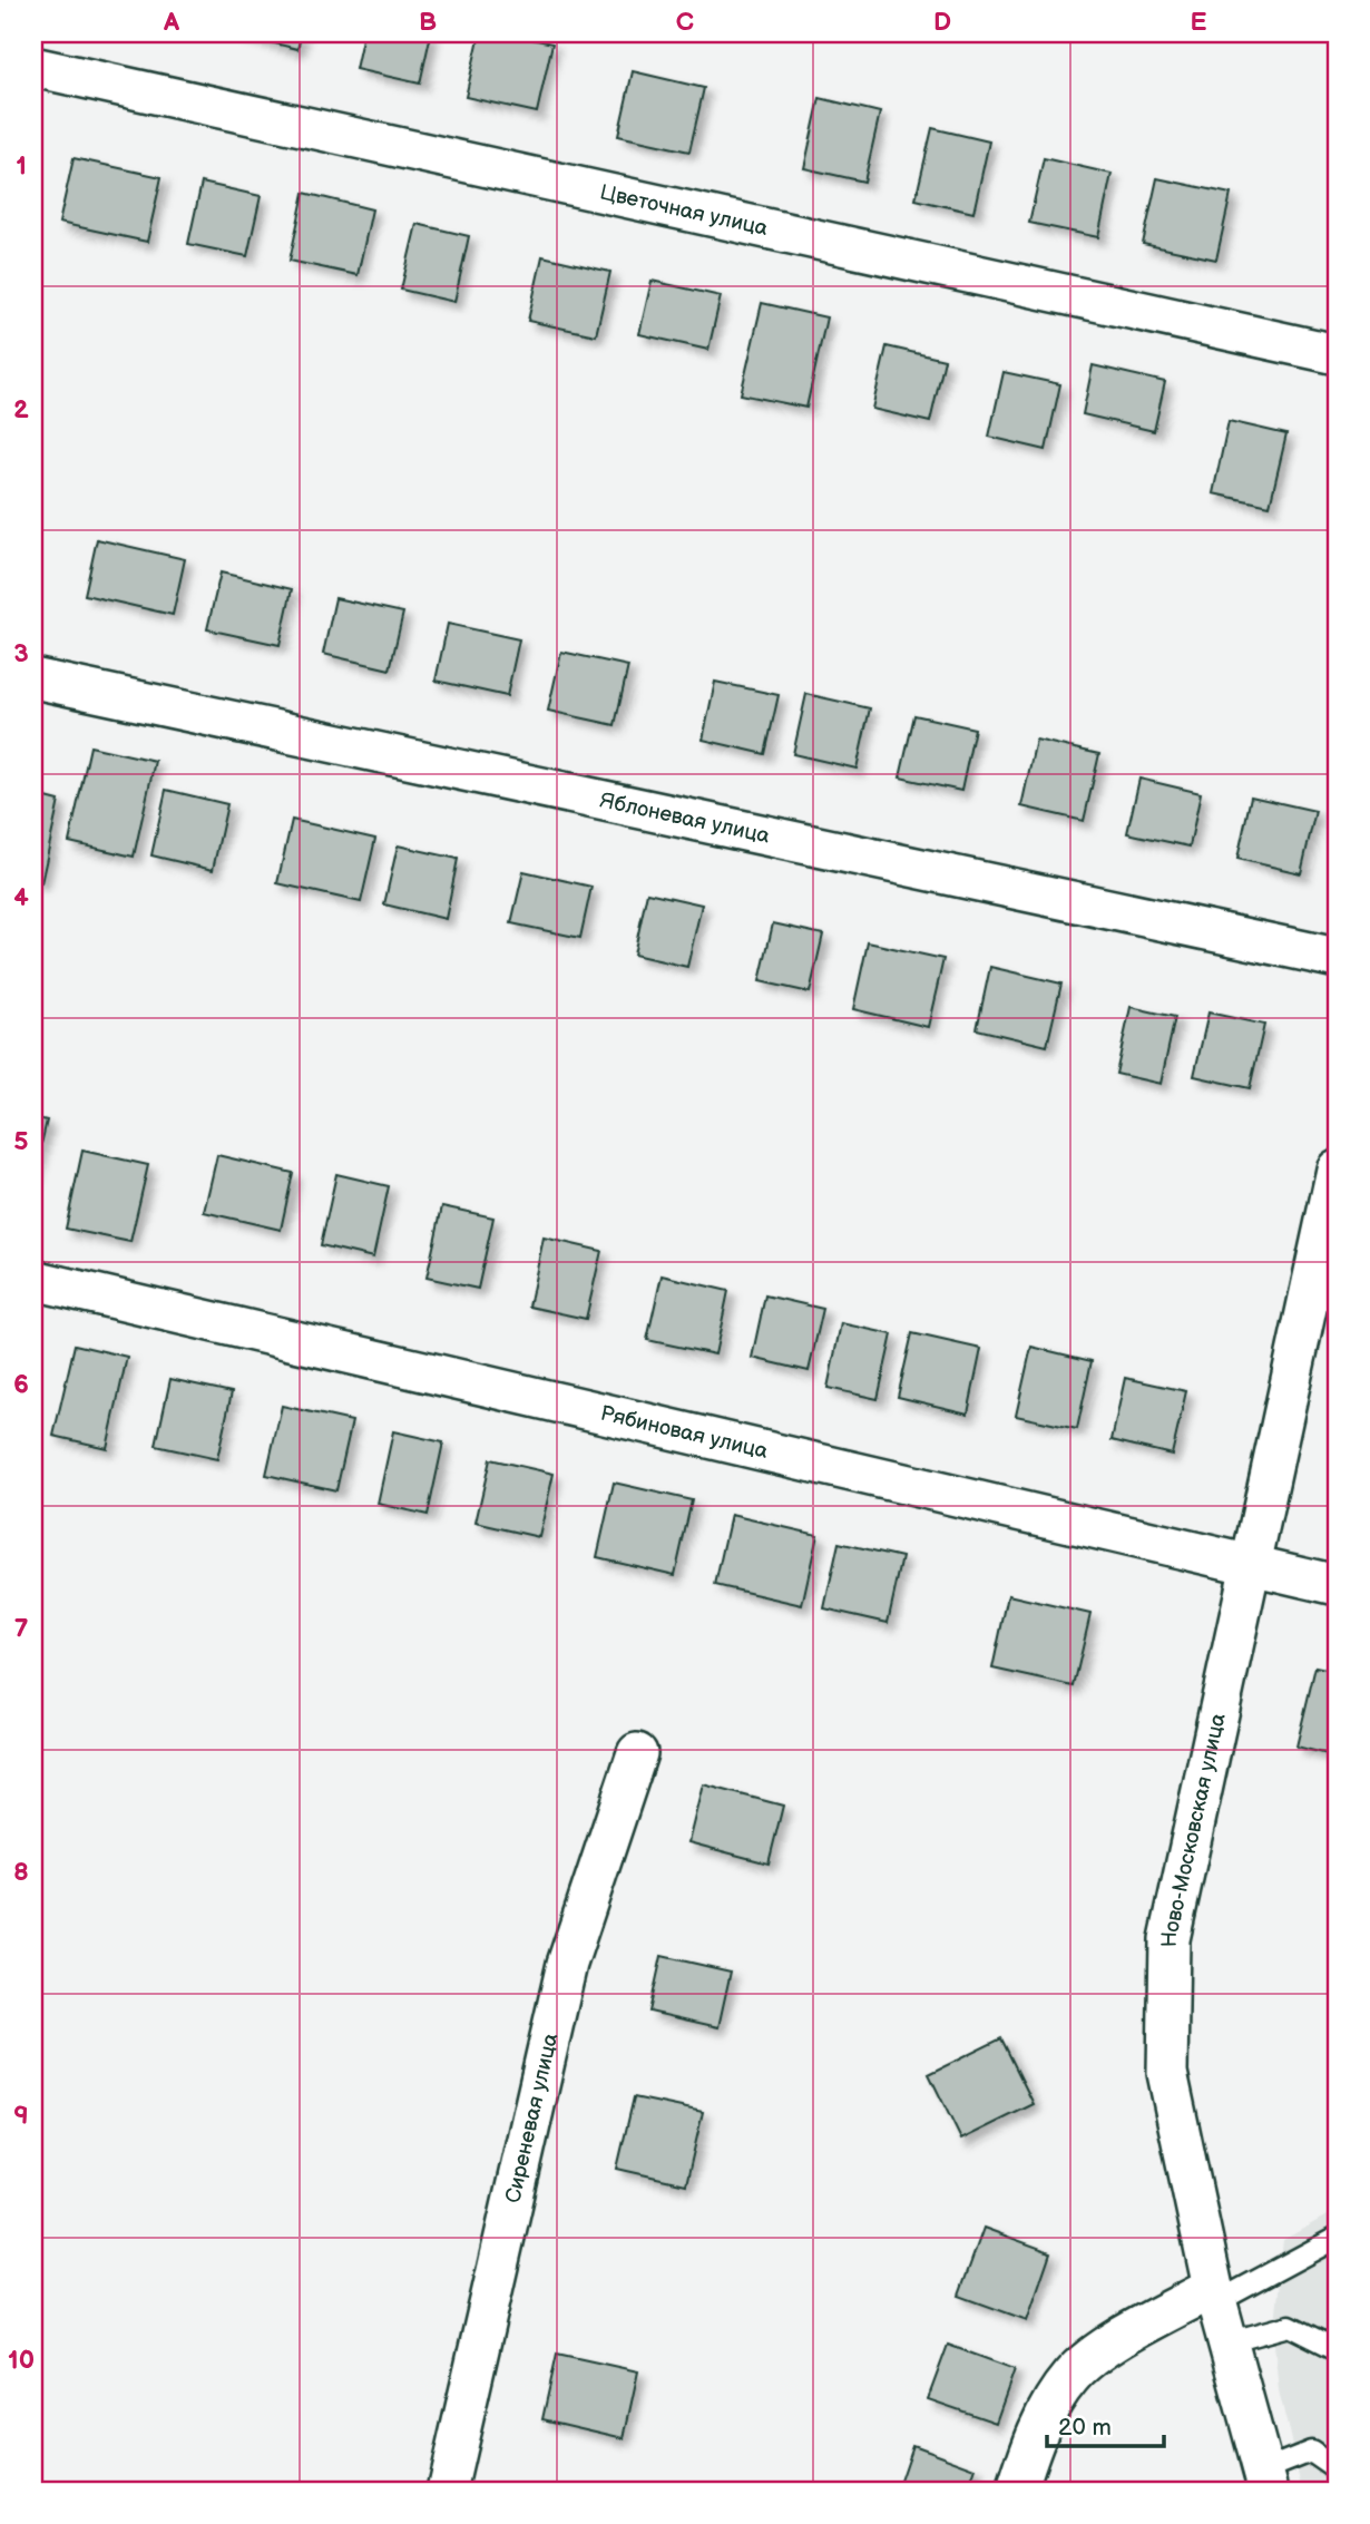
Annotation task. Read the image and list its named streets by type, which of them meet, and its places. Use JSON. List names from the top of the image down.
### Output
{
  "streets": {
    "street": [
      "Цветочная улица",
      "Яблоневая улица",
      "Рябиновая улица",
      "Ново-Московская улица",
      "Сиреневая улица"
    ]
  },
  "crossings": [
    ["Рябиновая улица", "Ново-Московская улица"]
  ],
  "scale_bar": "20 m",
  "grid": {
    "columns": [
      "A",
      "B",
      "C",
      "D",
      "E"
    ],
    "rows": [
      "1",
      "2",
      "3",
      "4",
      "5",
      "6",
      "7",
      "8",
      "9",
      "10"
    ]
  }
}
